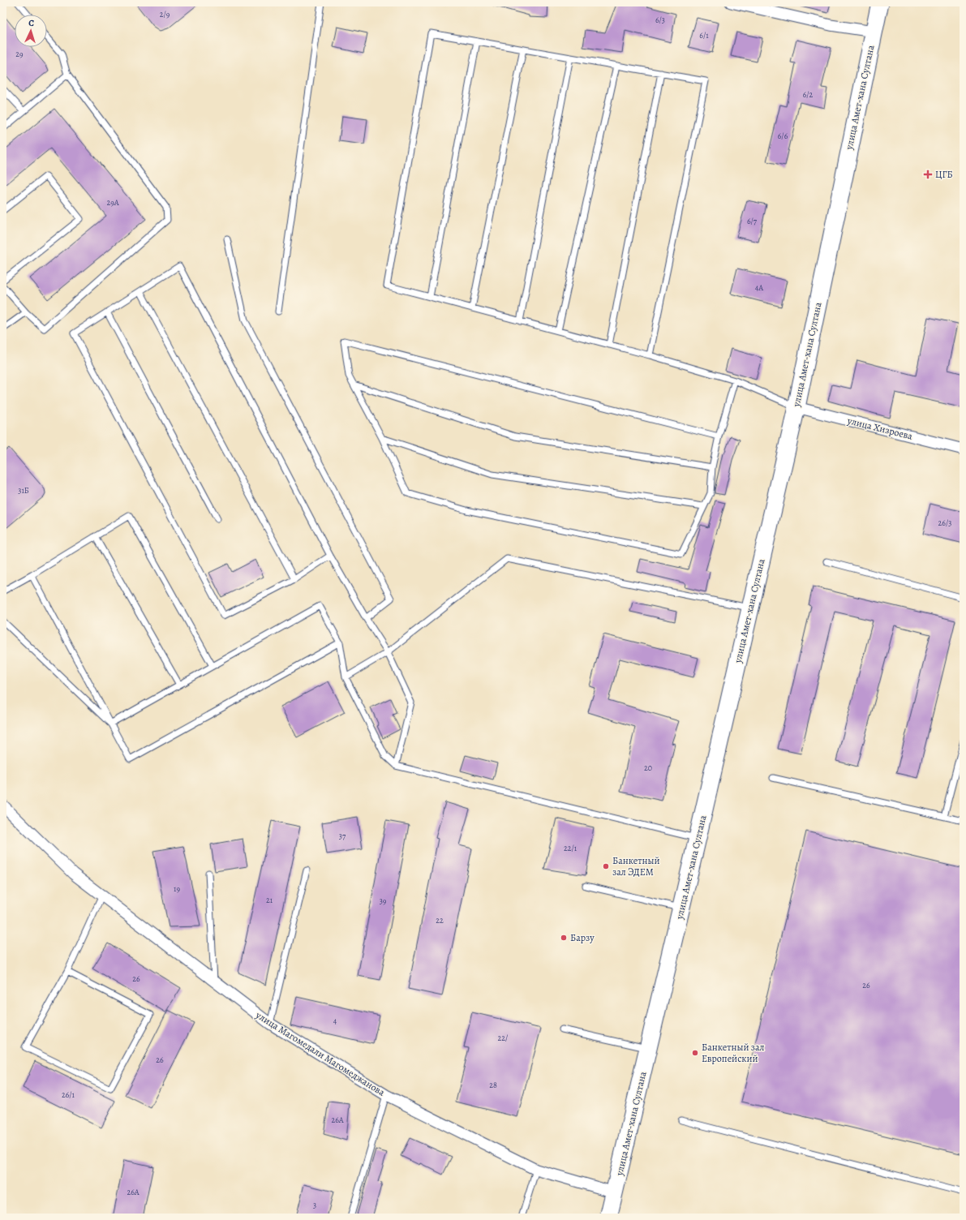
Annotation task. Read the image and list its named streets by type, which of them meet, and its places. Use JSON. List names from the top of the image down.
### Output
{
  "streets": {
    "main road": ["улица Амет-хана Султана"],
    "street": ["улица Хизроева", "улица Магомедали Магомеджановa"]
  },
  "crossings": [
    ["улица Амет-хана Султана", "улица Хизроева"],
    ["улица Амет-хана Султана", "улица Магомедали Магомеджановa"]
  ],
  "places": {
    "health": ["ЦГБ"],
    "other": ["Банкетный зал ЭДЕМ", "Барзу", "Банкетный зал Европейский"]
  },
  "house_numbers": [
    "2/9",
    "6/3",
    "6/1",
    "29",
    "6/2",
    "6/6",
    "29А",
    "6/7",
    "4А",
    "31Б",
    "26/3",
    "20",
    "37",
    "22/1",
    "19",
    "21",
    "39",
    "22",
    "26",
    "26",
    "4",
    "22/",
    "26",
    "28",
    "26/1",
    "26А",
    "26А",
    "3"
  ],
  "north": "top"
}
